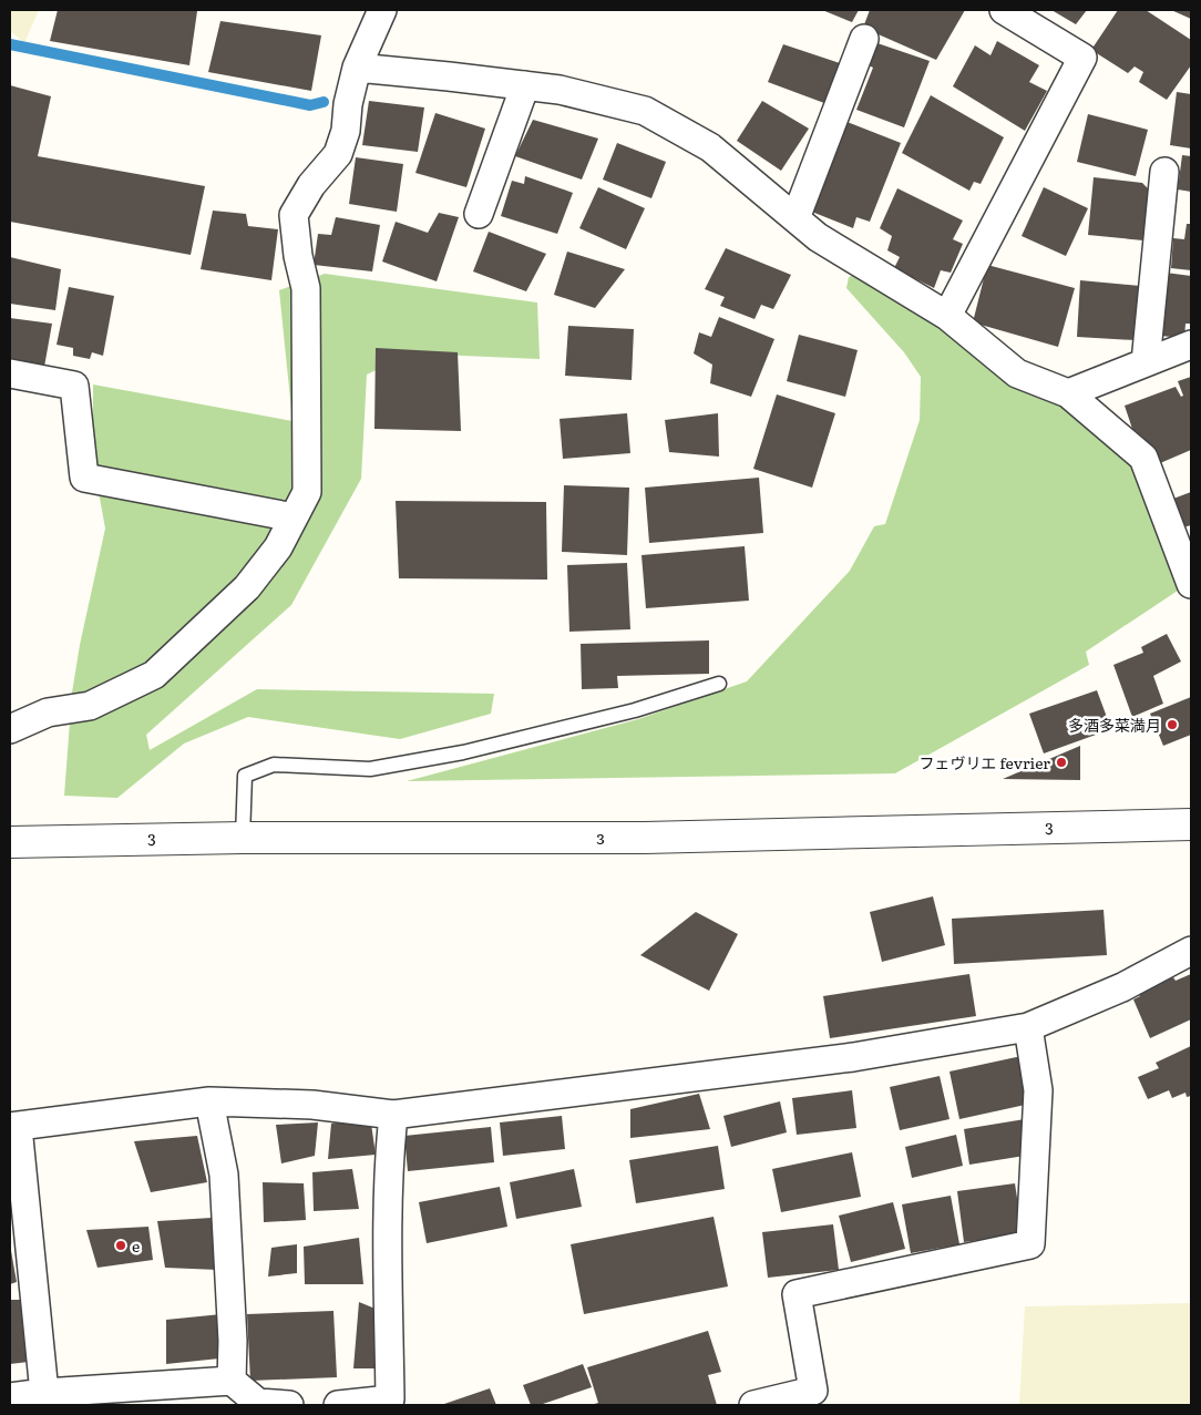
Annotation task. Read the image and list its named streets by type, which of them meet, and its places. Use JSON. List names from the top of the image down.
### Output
{
  "streets": {
    "street": ["3"]
  },
  "places": ["多酒多菜満月", "フェヴリエ fevrier", "e"]
}
